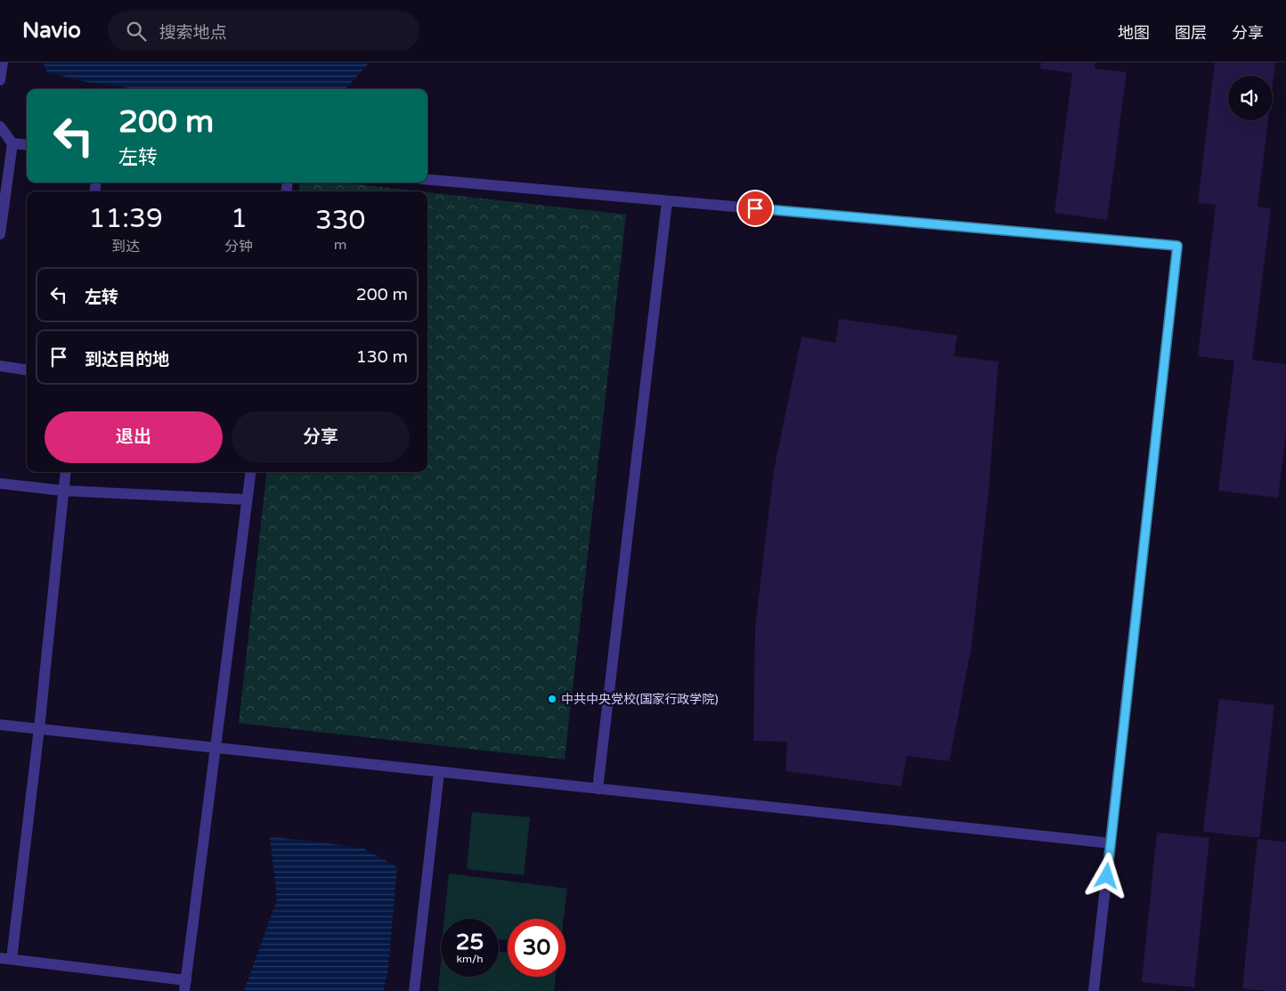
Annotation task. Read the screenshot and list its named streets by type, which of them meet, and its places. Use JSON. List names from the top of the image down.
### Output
{
  "places": ["中共中央党校(国家行政学院)"],
  "page": {
    "header": "Navio",
    "search": "搜索地点",
    "nav": ["地图", "图层", "分享"],
    "turn": ["200 m", "左转"],
    "eta": [
      "11:39",
      "到达",
      "1",
      "分钟",
      "330",
      "m"
    ],
    "list": [
      {
        "name": "左转",
        "value": "200 m"
      },
      {
        "name": "到达目的地",
        "value": "130 m"
      }
    ],
    "buttons": ["退出", "分享"],
    "speed": "25 km/h",
    "limit": "30"
  }
}
